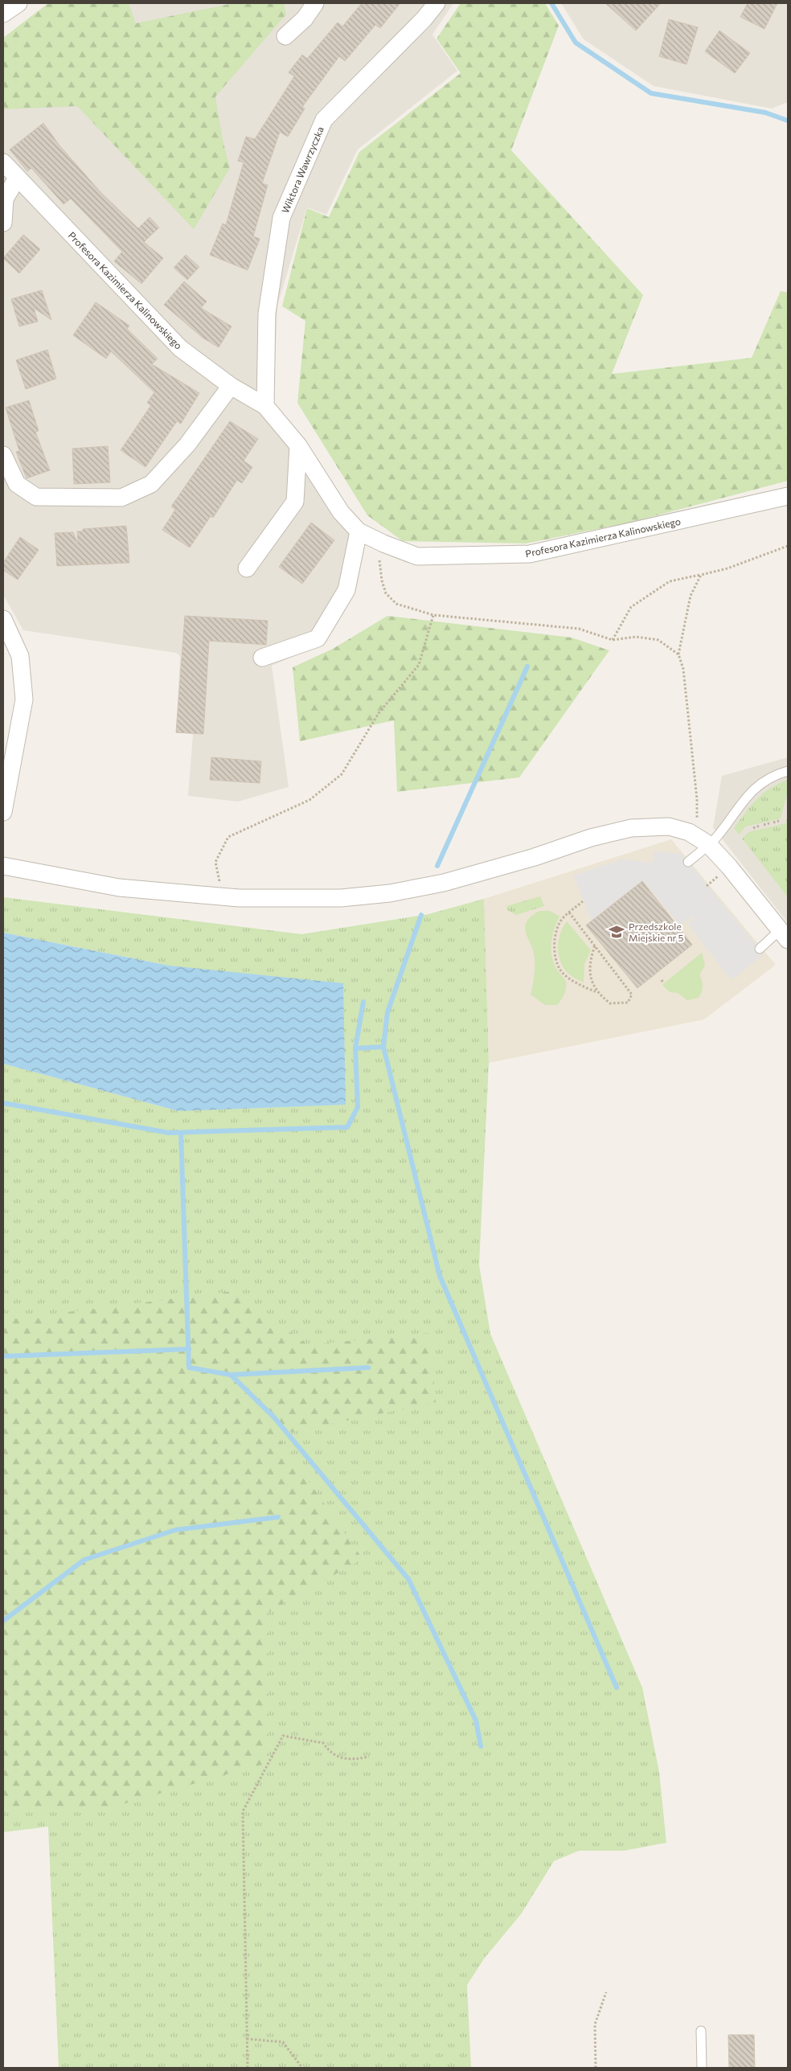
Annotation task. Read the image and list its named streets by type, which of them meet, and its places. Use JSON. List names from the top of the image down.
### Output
{
  "streets": {
    "street": ["Wiktora Wawrzyczka", "Profesora Kazimierza Kalinowskiego"]
  },
  "crossings": [
    ["Wiktora Wawrzyczka", "Profesora Kazimierza Kalinowskiego"]
  ],
  "places": {
    "school or university": ["Przedszkole Miejskie nr 5"]
  }
}
